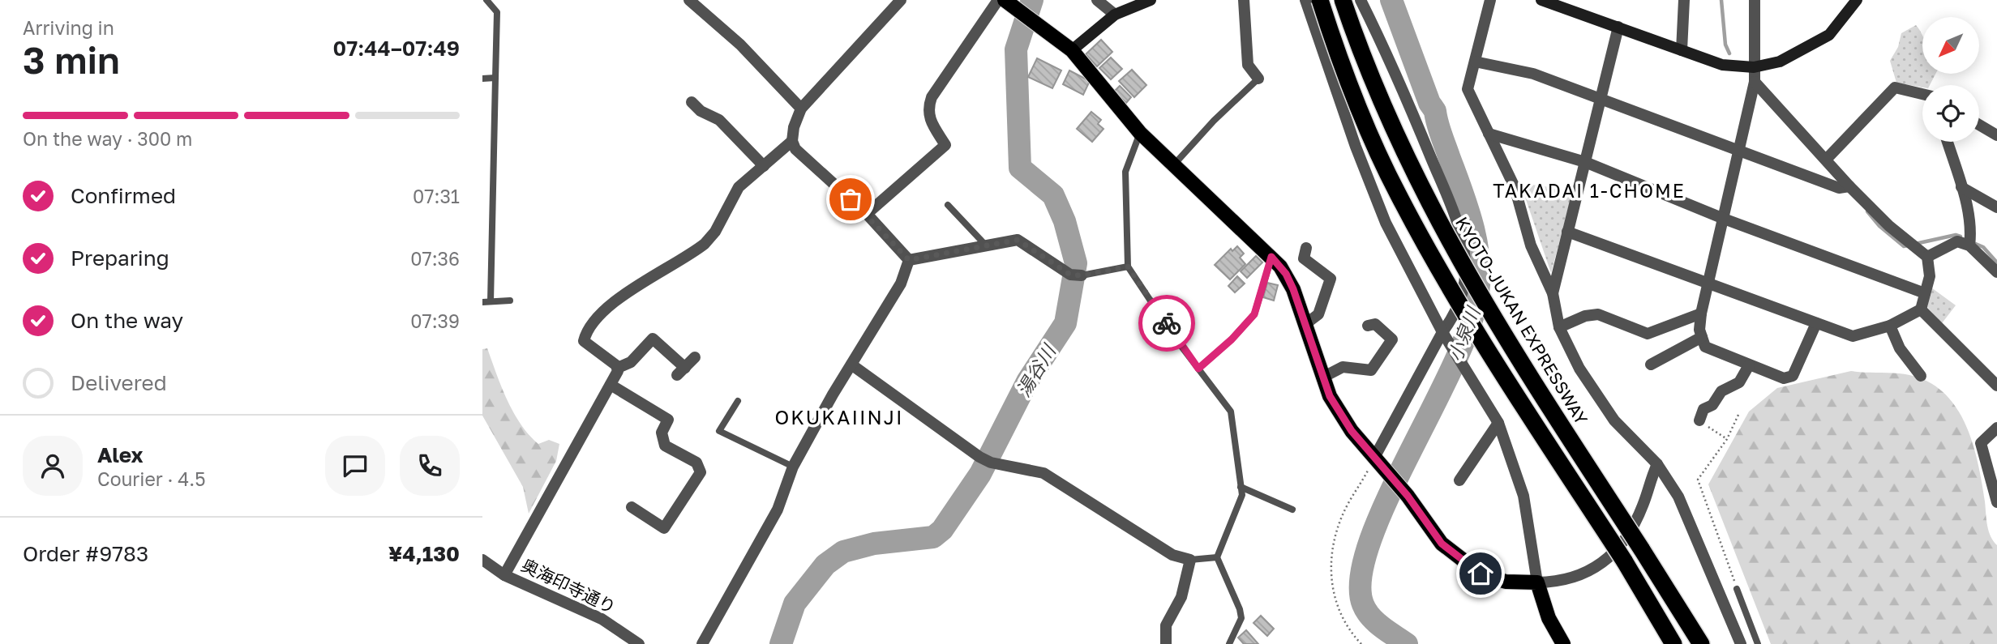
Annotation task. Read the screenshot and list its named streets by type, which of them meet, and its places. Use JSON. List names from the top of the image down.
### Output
{
  "streets": {
    "highway": ["KYOTO-JUKAN EXPRESSWAY"],
    "street": ["奥海印寺通り"]
  },
  "districts": ["TAKADAI 1-CHOME", "OKUKAIINJI"],
  "water": ["小泉川", "湯谷川"],
  "north": "bottom left",
  "page": {
    "heading": ["3 min", "Arriving in", "07:44–07:49"],
    "panel": [
      "Alex",
      "Courier · 4.5",
      "Order #9783",
      "¥4,130"
    ],
    "bar": "On the way · 300 m",
    "list": [
      ["Confirmed", "07:31"],
      ["Preparing", "07:36"],
      ["On the way", "07:39"],
      "Delivered"
    ]
  }
}
